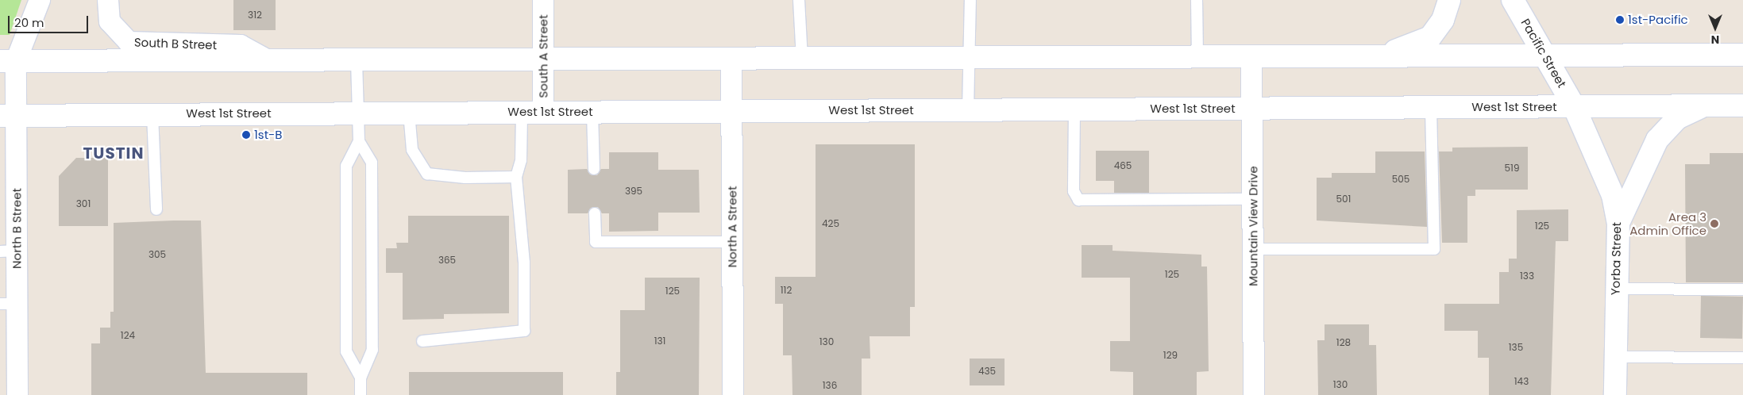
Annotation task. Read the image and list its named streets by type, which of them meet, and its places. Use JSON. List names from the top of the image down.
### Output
{
  "streets": {
    "main road": ["Pacific Street", "West 1st Street", "Yorba Street"],
    "street": [
      "South B Street",
      "South A Street",
      "Mountain View Drive",
      "North A Street",
      "North B Street"
    ]
  },
  "crossings": [
    ["Pacific Street", "West 1st Street"],
    ["Pacific Street", "Yorba Street"],
    ["South A Street", "West 1st Street"],
    ["West 1st Street", "Mountain View Drive"],
    ["West 1st Street", "North A Street"],
    ["West 1st Street", "North B Street"],
    ["West 1st Street", "Yorba Street"]
  ],
  "districts": ["TUSTIN"],
  "places": ["1st-Pacific", "1st-B", "Area 3 Admin Office"],
  "house_numbers": [
    "312",
    "465",
    "519",
    "505",
    "395",
    "501",
    "301",
    "425",
    "125",
    "305",
    "365",
    "125",
    "133",
    "112",
    "125",
    "124",
    "131",
    "130",
    "128",
    "135",
    "129",
    "435",
    "143",
    "130",
    "136"
  ],
  "scale_bar": "20 m",
  "north": "bottom"
}
